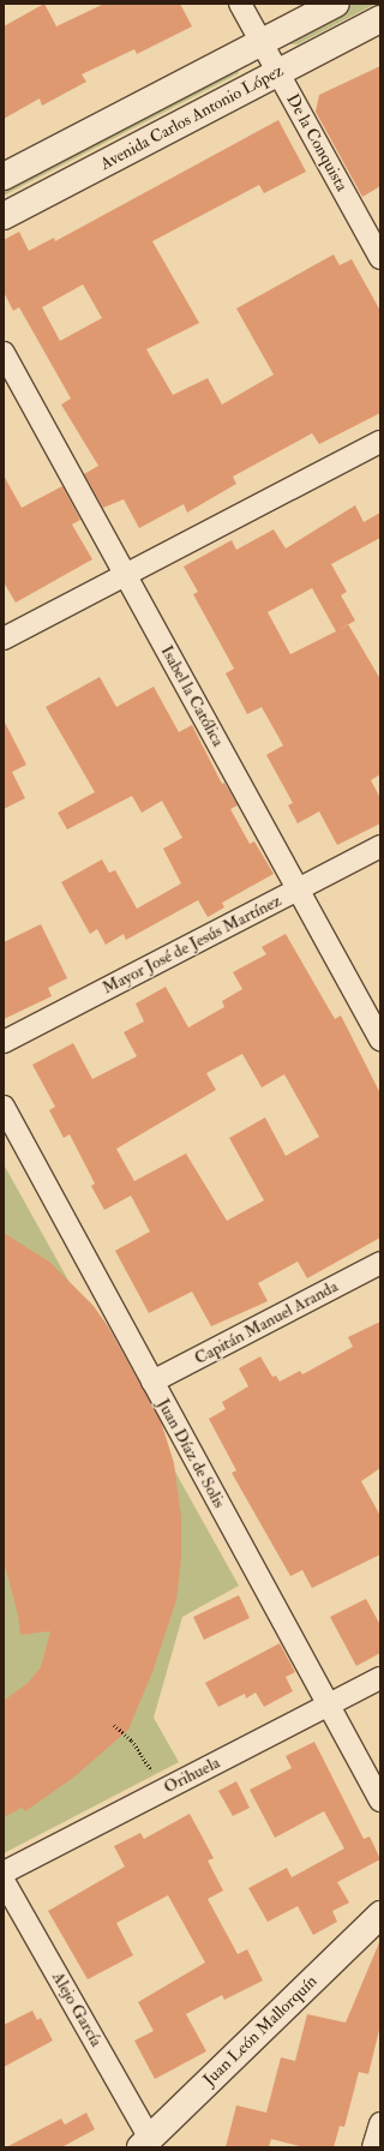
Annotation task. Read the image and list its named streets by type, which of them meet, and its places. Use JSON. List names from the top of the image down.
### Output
{
  "streets": {
    "main road": ["Avenida Carlos Antonio López", "Juan León Mallorquín"],
    "street": [
      "De la Conquista",
      "Isabel la Católica",
      "Mayor José de Jesús Martínez",
      "Capitán Manuel Aranda",
      "Juan Díaz de Solis",
      "Orihuela",
      "Alejo García"
    ]
  },
  "crossings": [
    ["Avenida Carlos Antonio López", "De la Conquista"],
    ["Isabel la Católica", "Mayor José de Jesús Martínez"],
    ["Capitán Manuel Aranda", "Juan Díaz de Solis"],
    ["Juan Díaz de Solis", "Orihuela"],
    ["Alejo García", "Juan León Mallorquín"]
  ]
}
